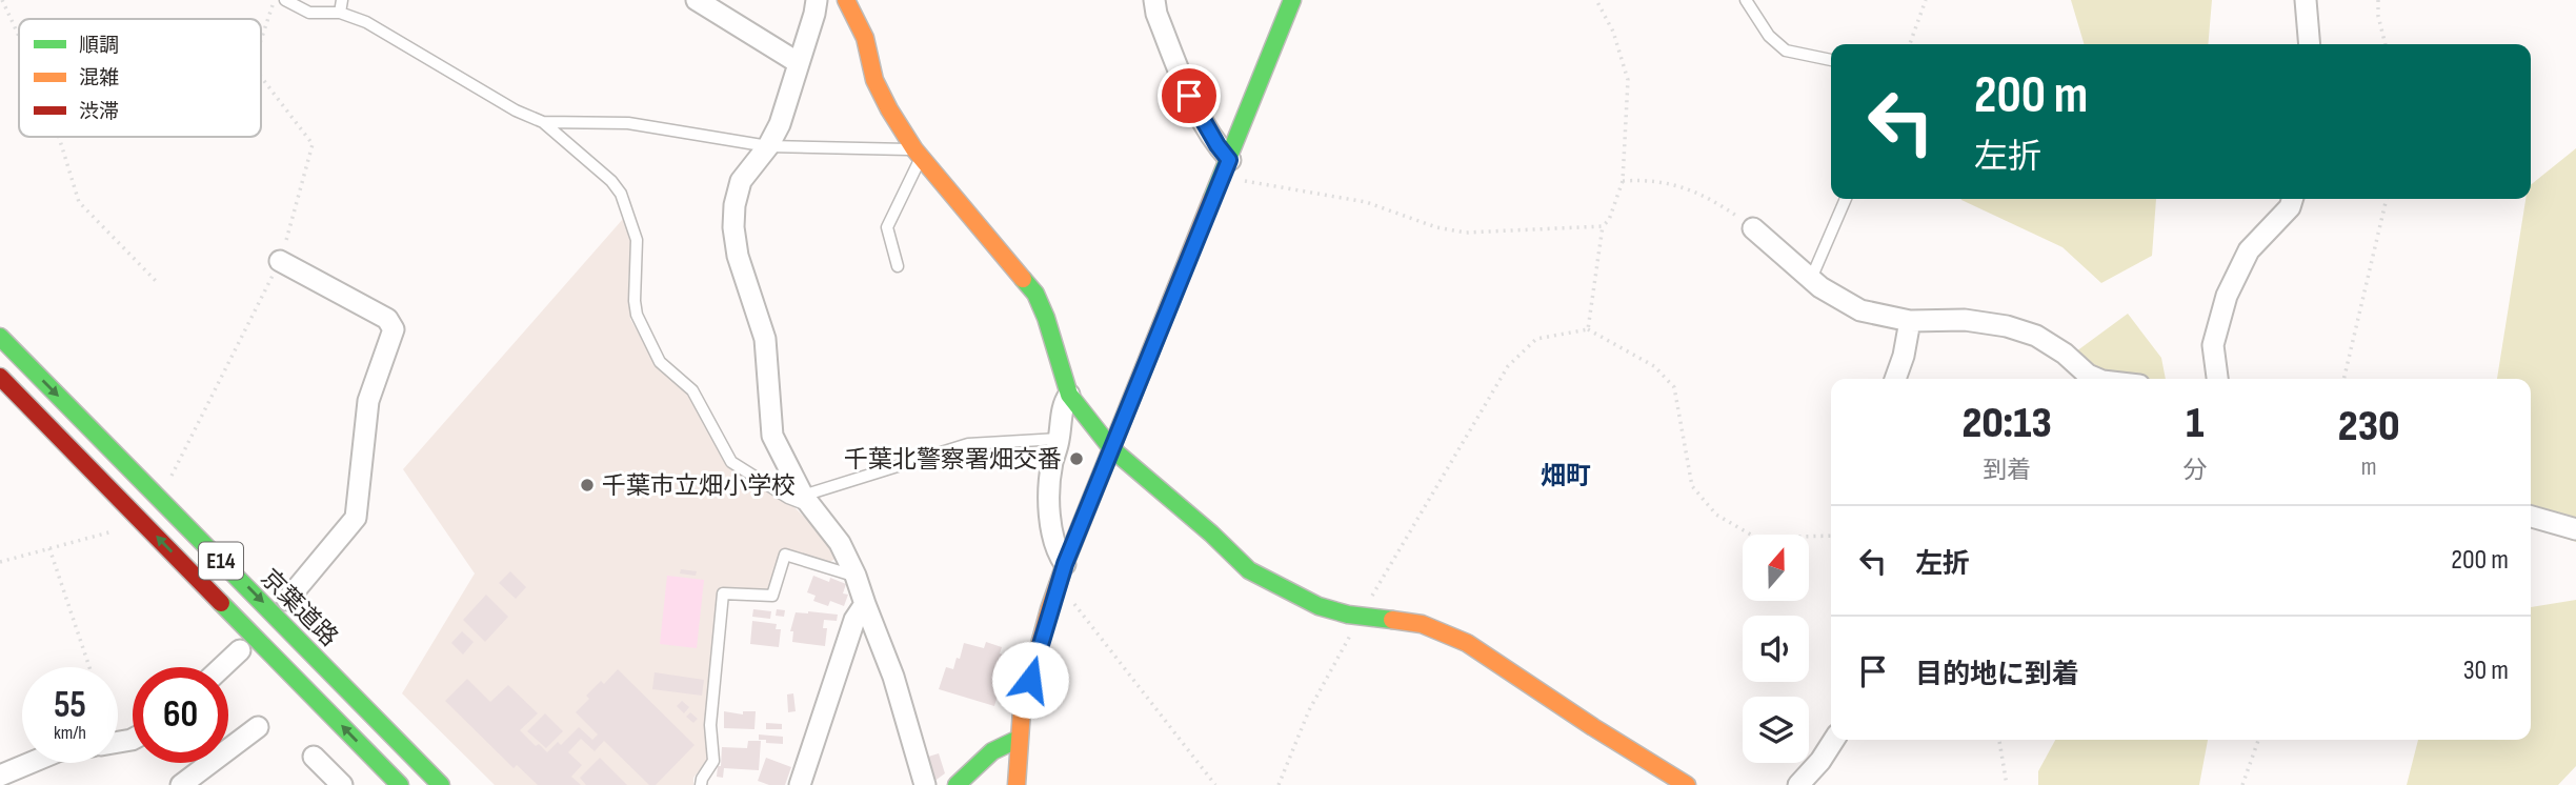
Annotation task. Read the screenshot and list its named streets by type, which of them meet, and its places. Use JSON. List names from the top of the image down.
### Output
{
  "streets": {
    "main road": ["E14", "京葉道路"]
  },
  "districts": ["畑町"],
  "places": ["千葉北警察署畑交番", "千葉市立畑小学校"],
  "legend": ["順調", "混雑", "渋滞"],
  "north": "top",
  "page": {
    "turn": ["200 m", "左折"],
    "eta": [
      "20:13",
      "到着",
      "1",
      "分",
      "230",
      "m"
    ],
    "list": [
      {
        "name": "左折",
        "value": "200 m"
      },
      {
        "name": "目的地に到着",
        "value": "30 m"
      }
    ],
    "speed": "55 km/h",
    "limit": "60"
  }
}
